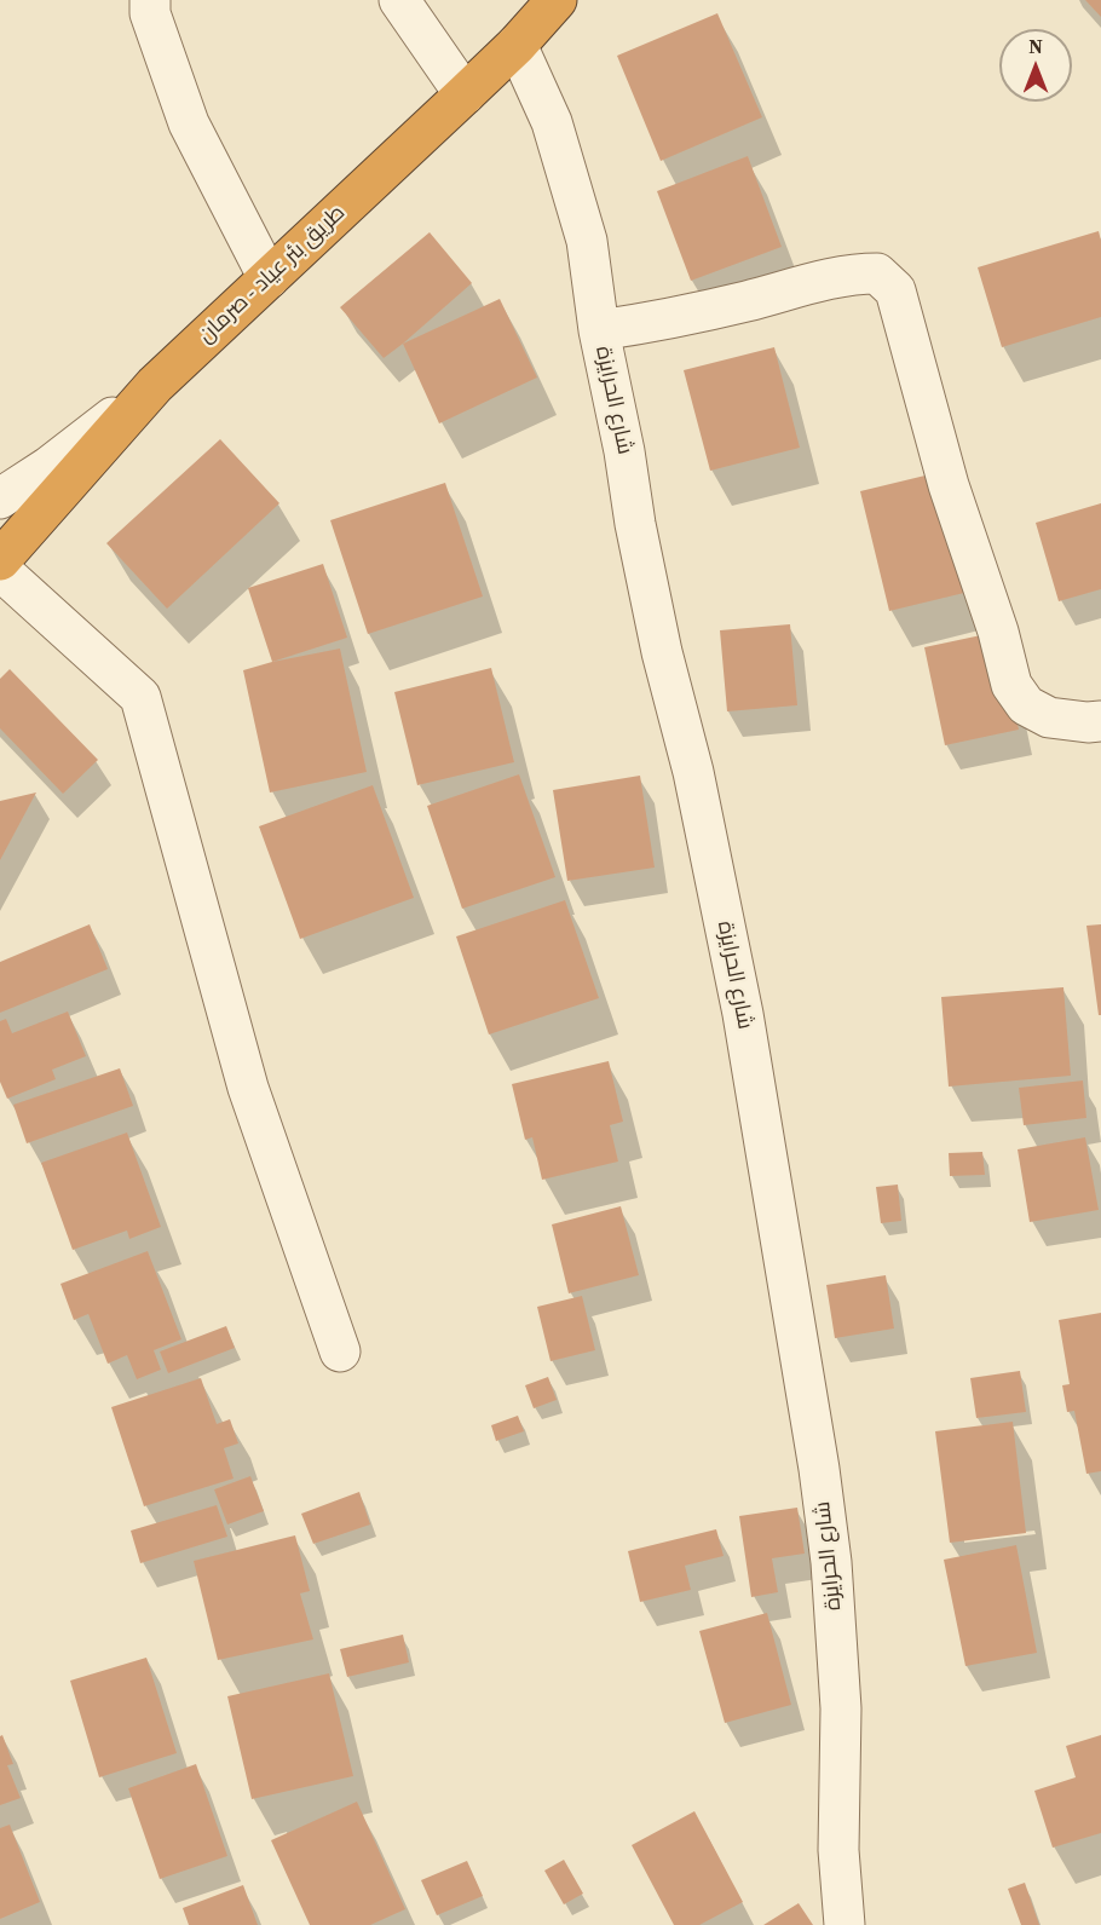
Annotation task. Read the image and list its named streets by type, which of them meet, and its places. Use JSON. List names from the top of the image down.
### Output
{
  "streets": {
    "highway": ["طريق بئر عياد - صرمان"],
    "street": ["شارع الحرايزة"]
  },
  "crossings": [
    ["طريق بئر عياد - صرمان", "شارع الحرايزة"]
  ],
  "north": "top"
}
